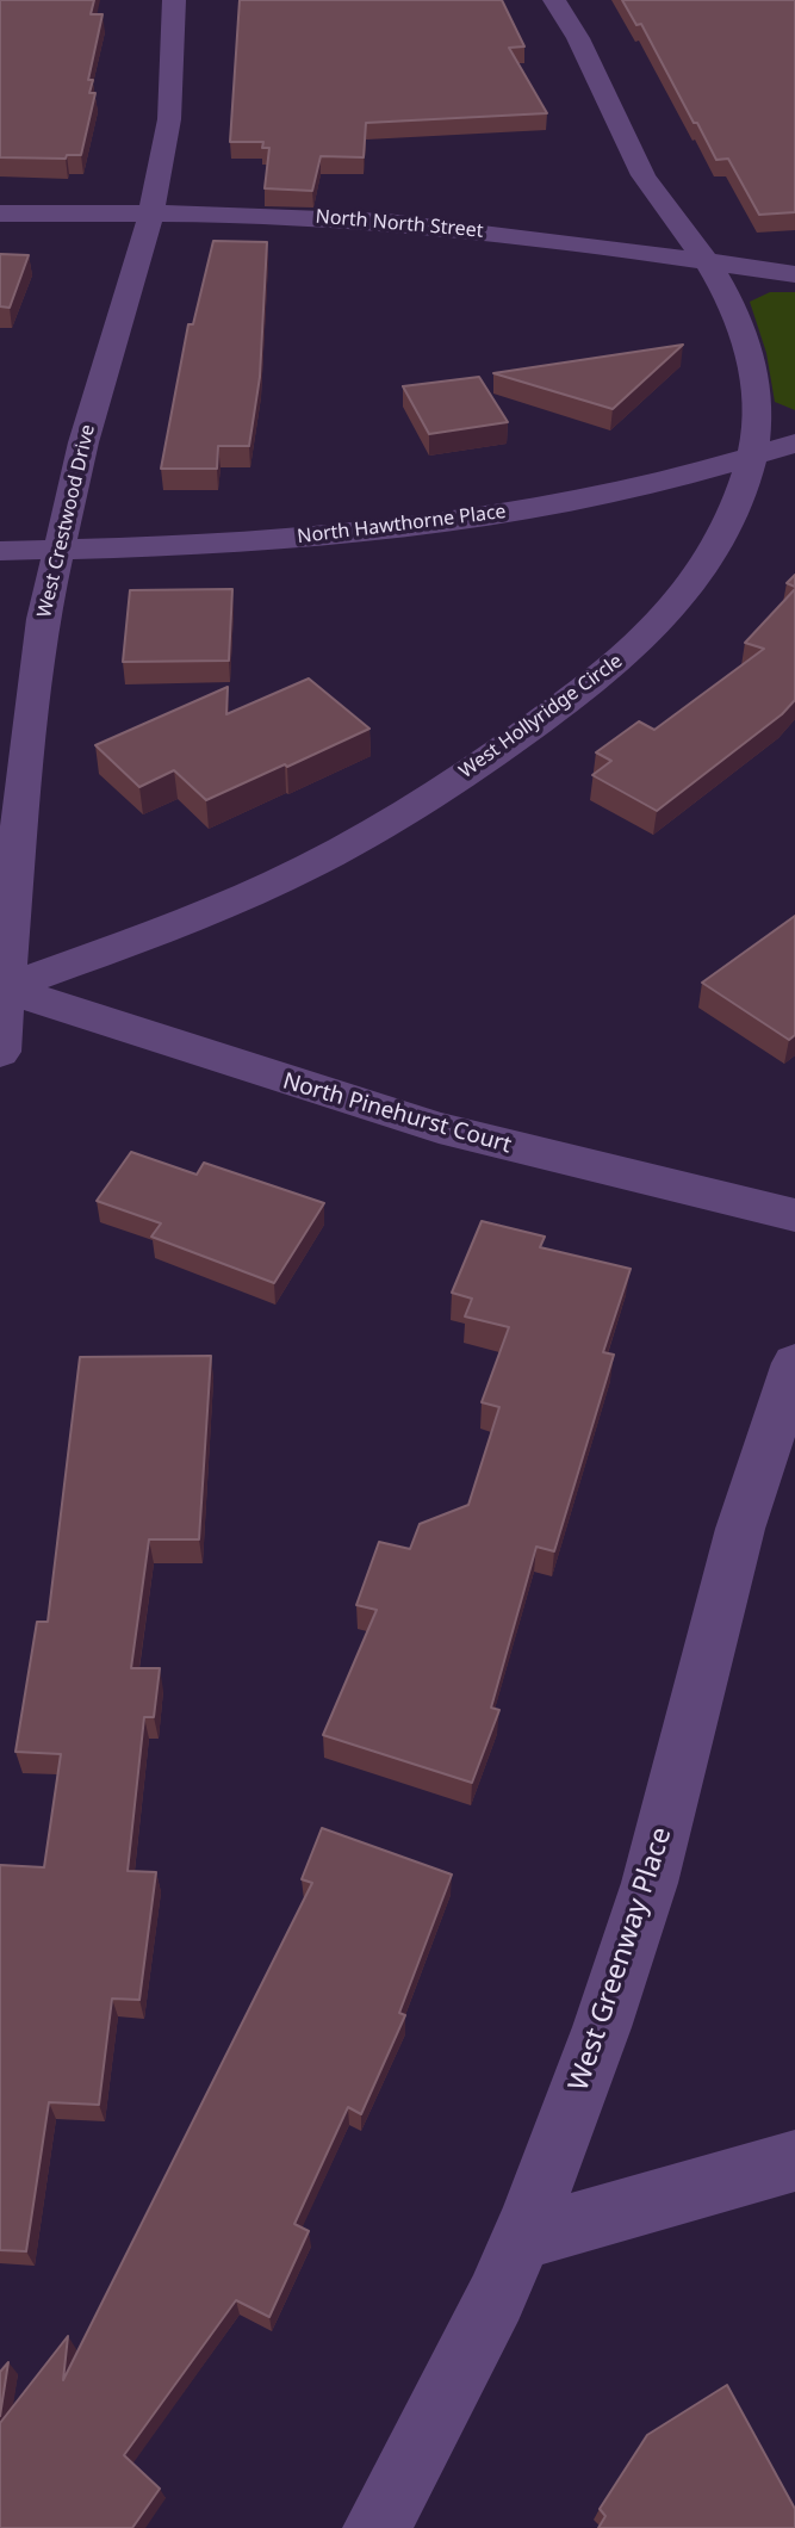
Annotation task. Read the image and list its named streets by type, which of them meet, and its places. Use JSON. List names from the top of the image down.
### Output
{
  "streets": {
    "street": [
      "North North Street",
      "West Crestwood Drive",
      "North Hawthorne Place",
      "West Hollyridge Circle",
      "North Pinehurst Court",
      "West Greenway Place"
    ]
  },
  "crossings": [
    ["North North Street", "West Crestwood Drive"],
    ["North North Street", "West Hollyridge Circle"],
    ["West Crestwood Drive", "North Hawthorne Place"],
    ["West Crestwood Drive", "West Hollyridge Circle"],
    ["West Crestwood Drive", "North Pinehurst Court"],
    ["North Hawthorne Place", "West Hollyridge Circle"],
    ["West Hollyridge Circle", "North Pinehurst Court"]
  ]
}
